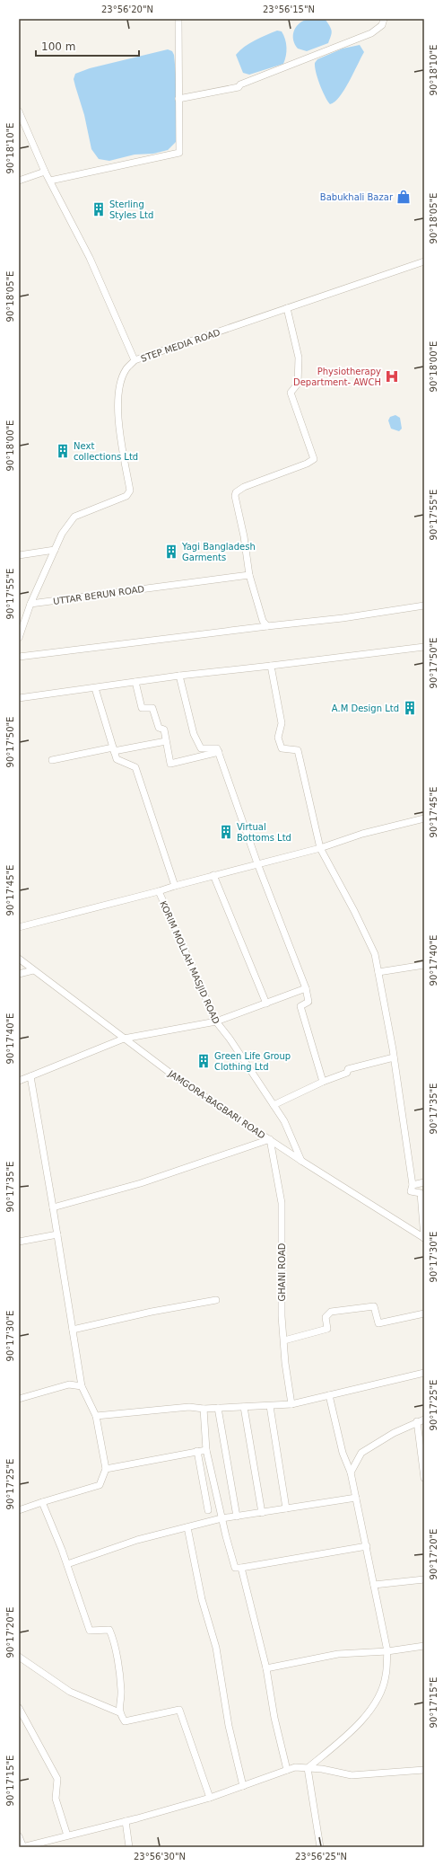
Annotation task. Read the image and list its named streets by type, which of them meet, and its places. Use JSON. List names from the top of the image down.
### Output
{
  "streets": {
    "street": [
      "STEP MEDIA ROAD",
      "UTTAR BERUN ROAD",
      "KORIM MOLLAH MASJID ROAD",
      "JAMGORA-BAGBARI ROAD",
      "GHANI ROAD"
    ]
  },
  "crossings": [
    ["KORIM MOLLAH MASJID ROAD", "JAMGORA-BAGBARI ROAD"],
    ["JAMGORA-BAGBARI ROAD", "GHANI ROAD"]
  ],
  "places": {
    "shop": ["Babukhali Bazar"],
    "building": [
      "Sterling Styles Ltd",
      "Next collections Ltd",
      "Yagi Bangladesh Garments",
      "A.M Design Ltd",
      "Virtual Bottoms Ltd",
      "Green Life Group Clothing Ltd"
    ],
    "hospital": ["Physiotherapy Department- AWCH"]
  },
  "scale_bar": "100 m",
  "coordinates": [
    "23°56'20\"N",
    "23°56'15\"N",
    "90°18'10\"E",
    "90°18'05\"E",
    "90°18'00\"E",
    "90°17'55\"E",
    "90°17'50\"E",
    "90°17'45\"E",
    "90°17'40\"E",
    "90°17'35\"E",
    "90°17'30\"E",
    "90°17'25\"E",
    "90°17'20\"E",
    "90°17'15\"E",
    "23°56'30\"N",
    "23°56'25\"N"
  ]
}
